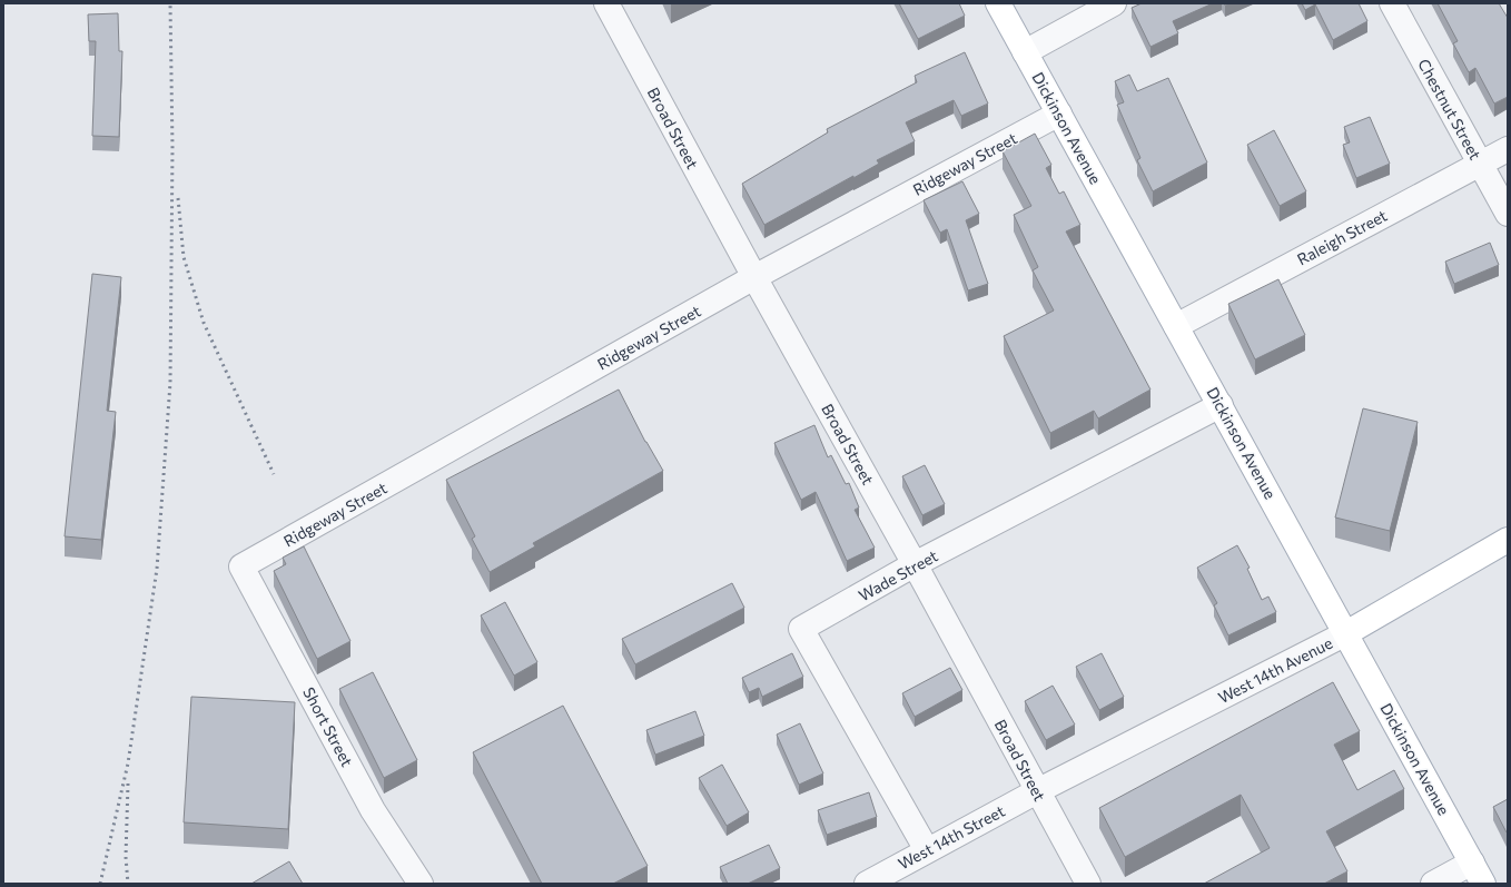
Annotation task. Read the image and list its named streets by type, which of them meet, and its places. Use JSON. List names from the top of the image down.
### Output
{
  "streets": {
    "main road": ["Dickinson Avenue", "West 14th Avenue"],
    "street": [
      "Chestnut Street",
      "Broad Street",
      "Ridgeway Street",
      "Raleigh Street",
      "Wade Street",
      "Short Street",
      "West 14th Street"
    ]
  },
  "crossings": [
    ["Chestnut Street", "Raleigh Street"],
    ["Broad Street", "Ridgeway Street"],
    ["Broad Street", "Wade Street"],
    ["Broad Street", "West 14th Avenue"],
    ["Broad Street", "West 14th Street"],
    ["Dickinson Avenue", "Ridgeway Street"],
    ["Dickinson Avenue", "Raleigh Street"],
    ["Dickinson Avenue", "Wade Street"],
    ["Dickinson Avenue", "West 14th Avenue"],
    ["Ridgeway Street", "Short Street"],
    ["Wade Street", "West 14th Street"],
    ["West 14th Avenue", "West 14th Street"]
  ]
}
